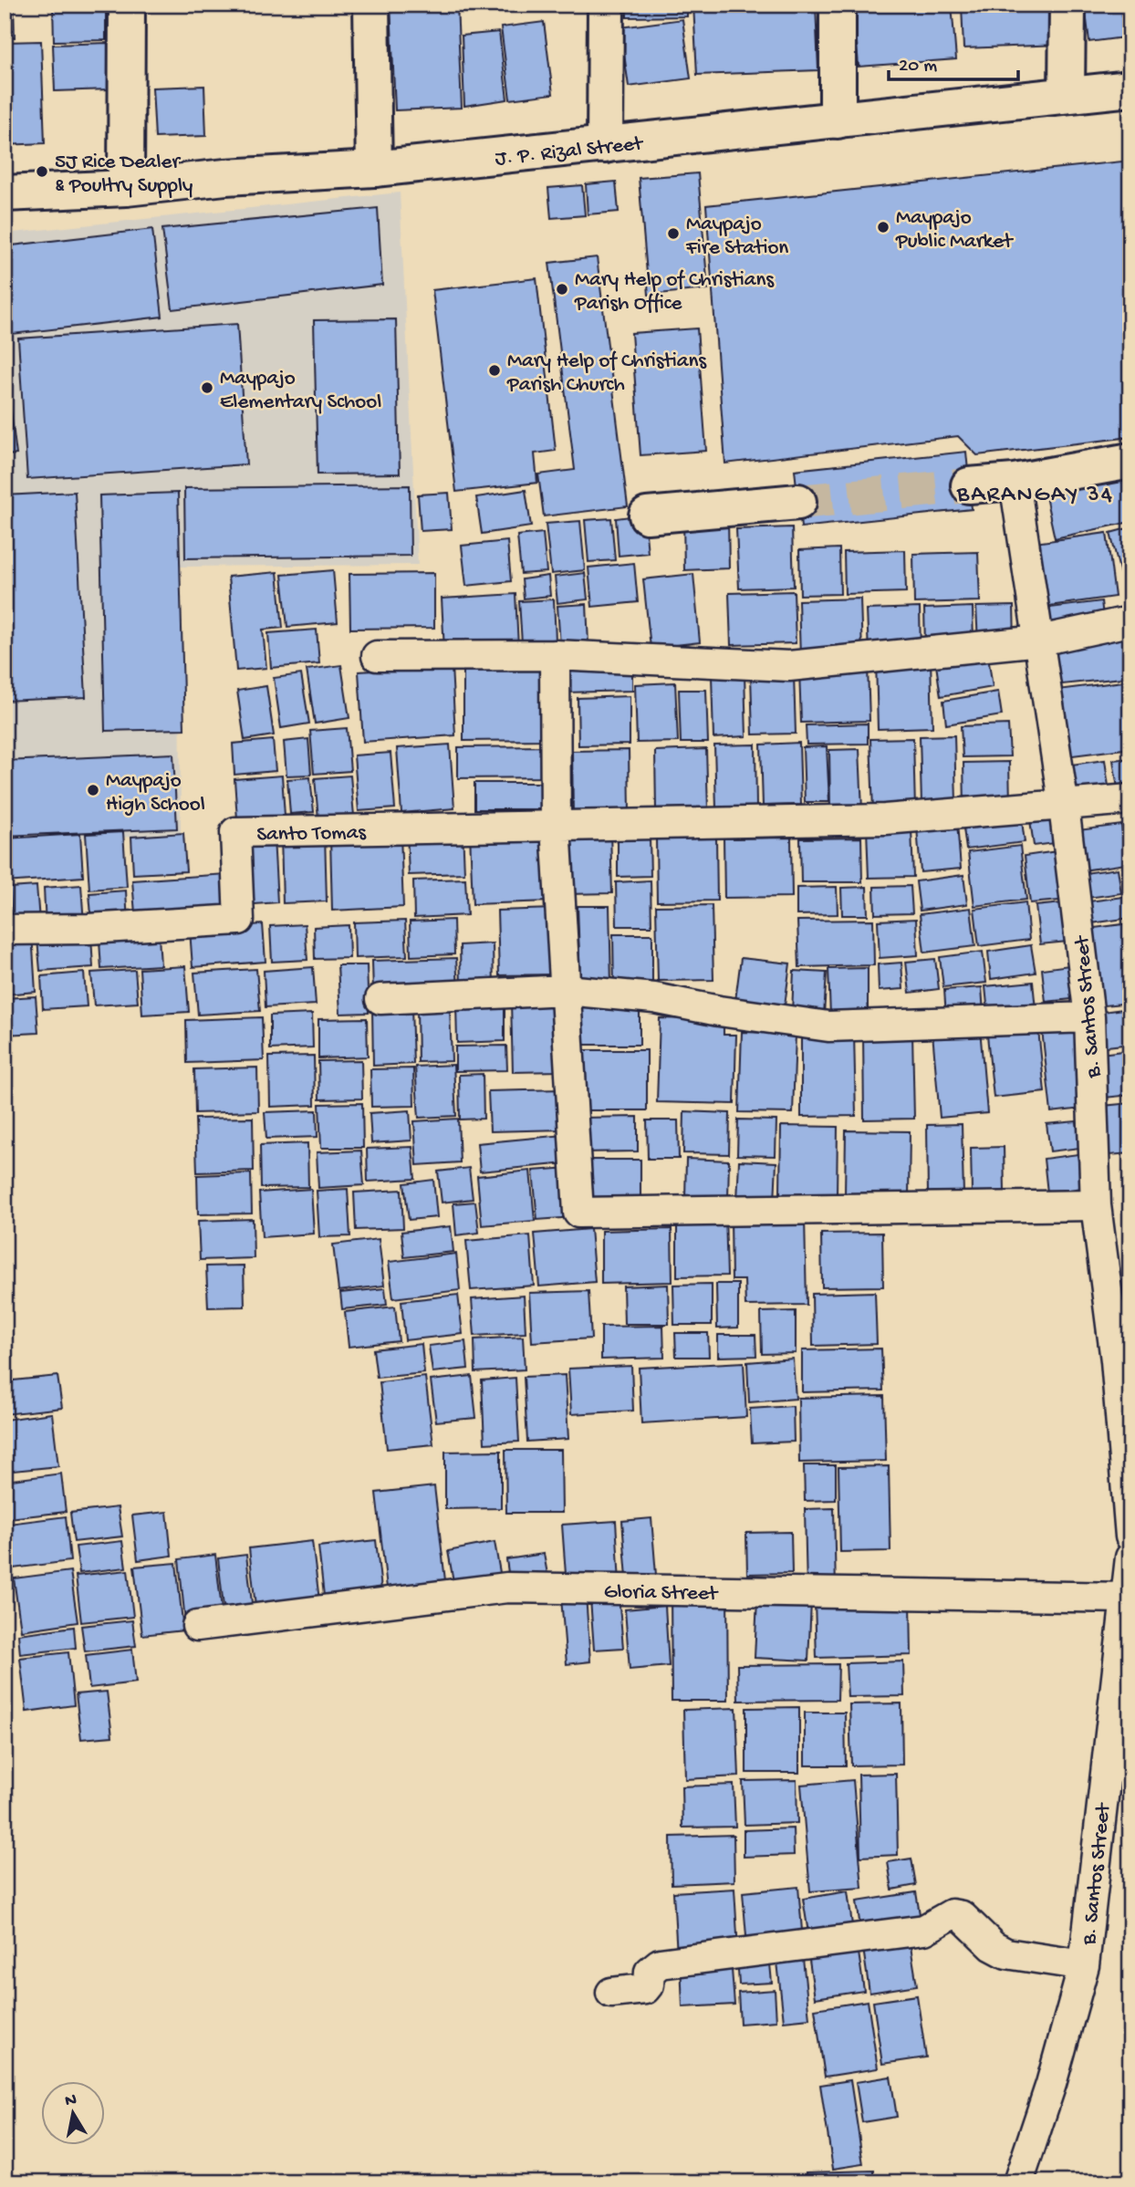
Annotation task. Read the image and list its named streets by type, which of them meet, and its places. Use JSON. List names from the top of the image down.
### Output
{
  "streets": {
    "street": [
      "J. P. Rizal Street",
      "Santo Tomas",
      "B. Santos Street",
      "Gloria Street"
    ]
  },
  "crossings": [
    ["B. Santos Street", "Gloria Street"]
  ],
  "districts": ["BARANGAY 34"],
  "places": [
    "5J Rice Dealer & Poultry Supply",
    "Maypajo Public Market",
    "Maypajo Fire Station",
    "Mary Help of Christians Parish Office",
    "Mary Help of Christians Parish Church",
    "Maypajo Elementary School",
    "Maypajo High School"
  ],
  "scale_bar": "20 m",
  "north": "top"
}
